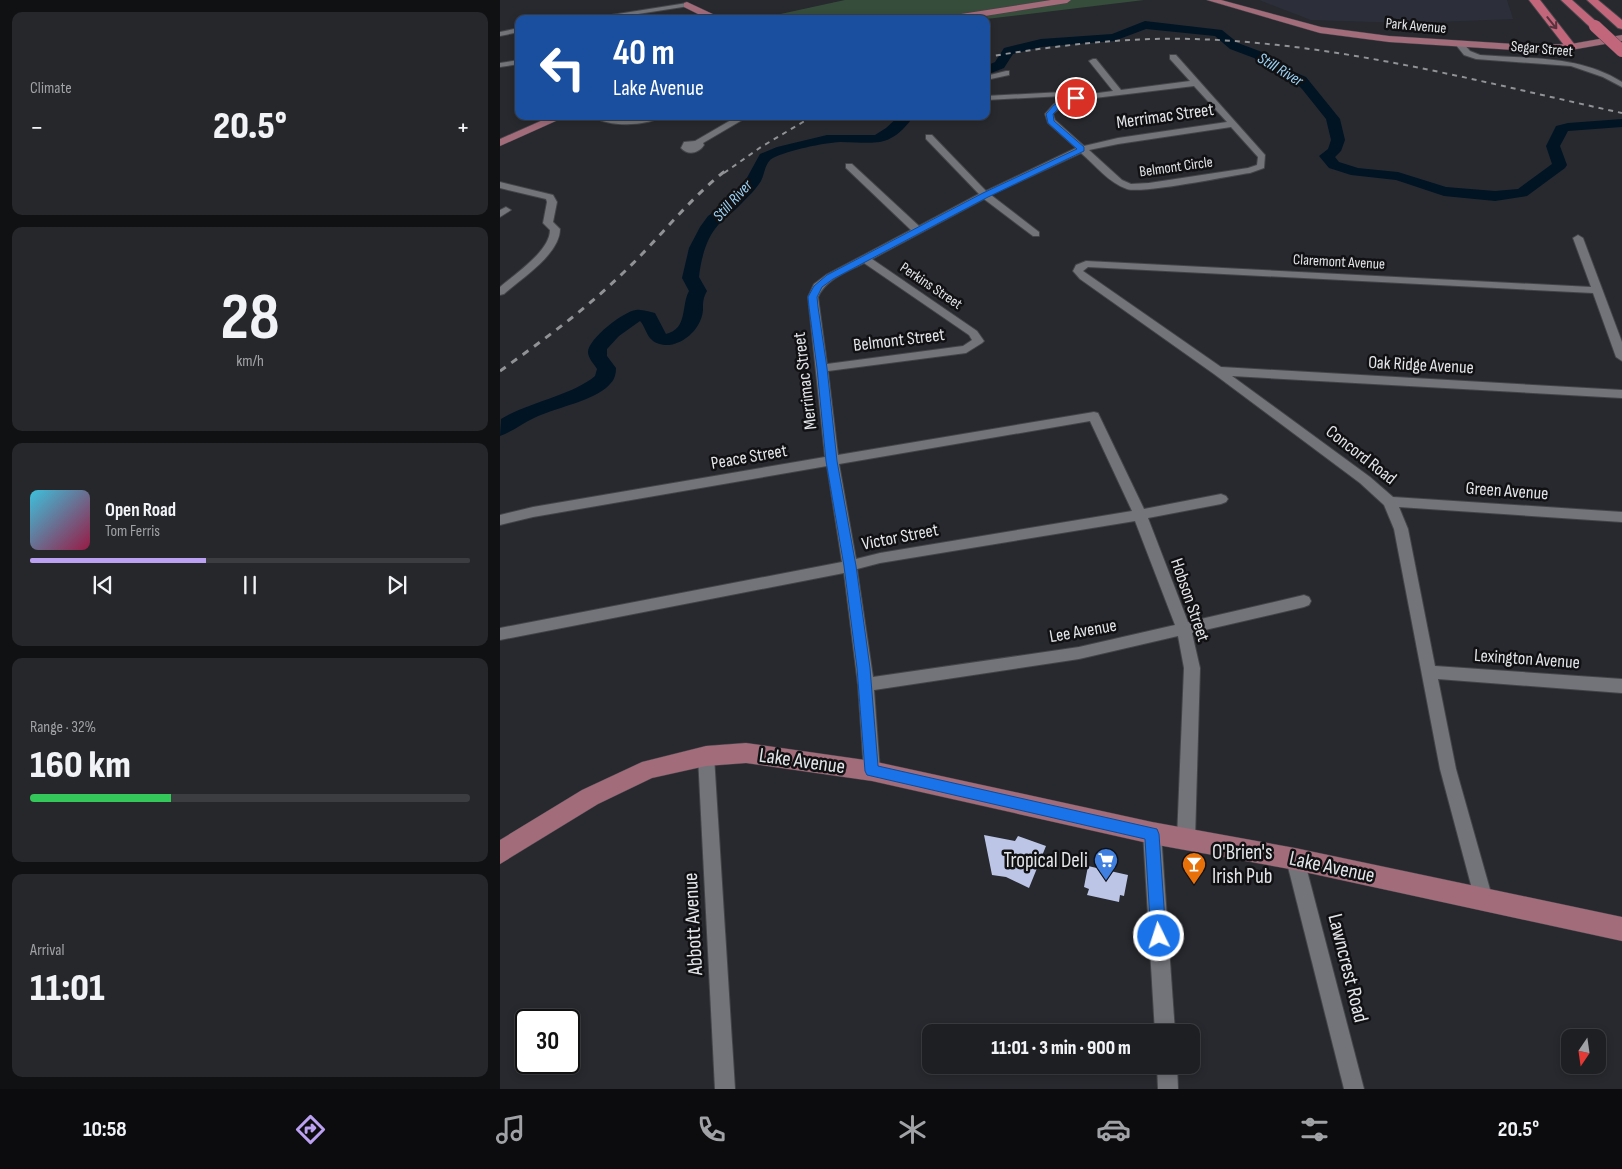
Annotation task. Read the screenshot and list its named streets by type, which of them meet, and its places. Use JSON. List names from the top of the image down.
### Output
{
  "streets": {
    "main road": ["Park Avenue", "Lake Avenue"],
    "street": [
      "Segar Street",
      "Merrimac Street",
      "Belmont Circle",
      "Claremont Avenue",
      "Perkins Street",
      "Belmont Street",
      "Oak Ridge Avenue",
      "Concord Road",
      "Peace Street",
      "Green Avenue",
      "Victor Street",
      "Hobson Street",
      "Lee Avenue",
      "Lexington Avenue",
      "Abbott Avenue",
      "Lawncrest Road"
    ]
  },
  "crossings": [
    ["Park Avenue", "Segar Street"],
    ["Merrimac Street", "Belmont Circle"],
    ["Merrimac Street", "Perkins Street"],
    ["Merrimac Street", "Belmont Street"],
    ["Merrimac Street", "Peace Street"],
    ["Merrimac Street", "Victor Street"],
    ["Merrimac Street", "Lee Avenue"],
    ["Merrimac Street", "Lake Avenue"],
    ["Claremont Avenue", "Concord Road"],
    ["Perkins Street", "Belmont Street"],
    ["Oak Ridge Avenue", "Concord Road"],
    ["Concord Road", "Green Avenue"],
    ["Concord Road", "Lexington Avenue"],
    ["Concord Road", "Lake Avenue"],
    ["Peace Street", "Hobson Street"],
    ["Victor Street", "Hobson Street"],
    ["Hobson Street", "Lee Avenue"],
    ["Hobson Street", "Lake Avenue"],
    ["Lake Avenue", "Abbott Avenue"],
    ["Lake Avenue", "Lawncrest Road"]
  ],
  "water": ["Still River"],
  "places": {
    "supermarket": ["Tropical Deli"],
    "bar": ["O'Brien's Irish Pub"]
  },
  "north": "bottom",
  "page": {
    "tile": [
      "Climate",
      ["28", "km/h"],
      ["Range · 32%", "160 km"],
      ["Arrival", "11:01"]
    ],
    "turn": ["40 m", "Lake Avenue"],
    "heat": ["−", "20.5°", "+"],
    "song": ["Open Road", "Tom Ferris"],
    "limit": "30",
    "trip": "11:01 · 3 min · 900 m",
    "tabs": ["10:58", "20.5°"]
  }
}
